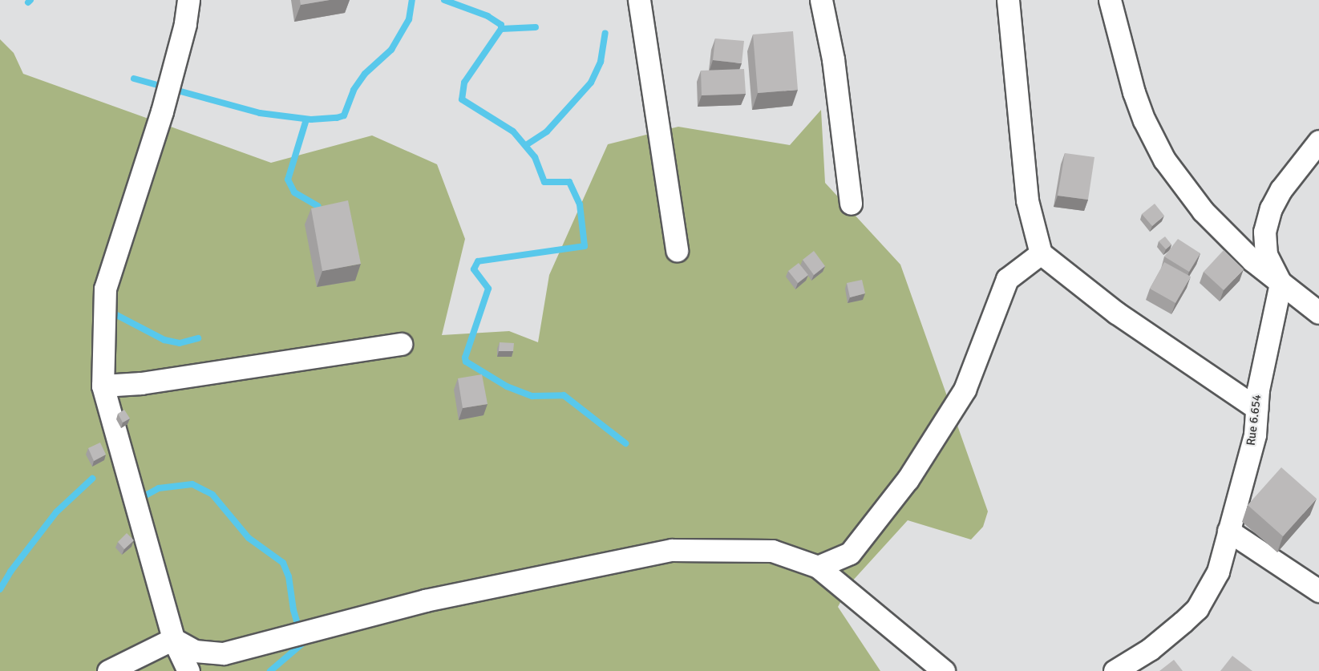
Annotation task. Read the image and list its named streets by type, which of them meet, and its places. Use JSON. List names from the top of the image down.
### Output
{
  "streets": {
    "street": ["Rue 6.654"]
  }
}
